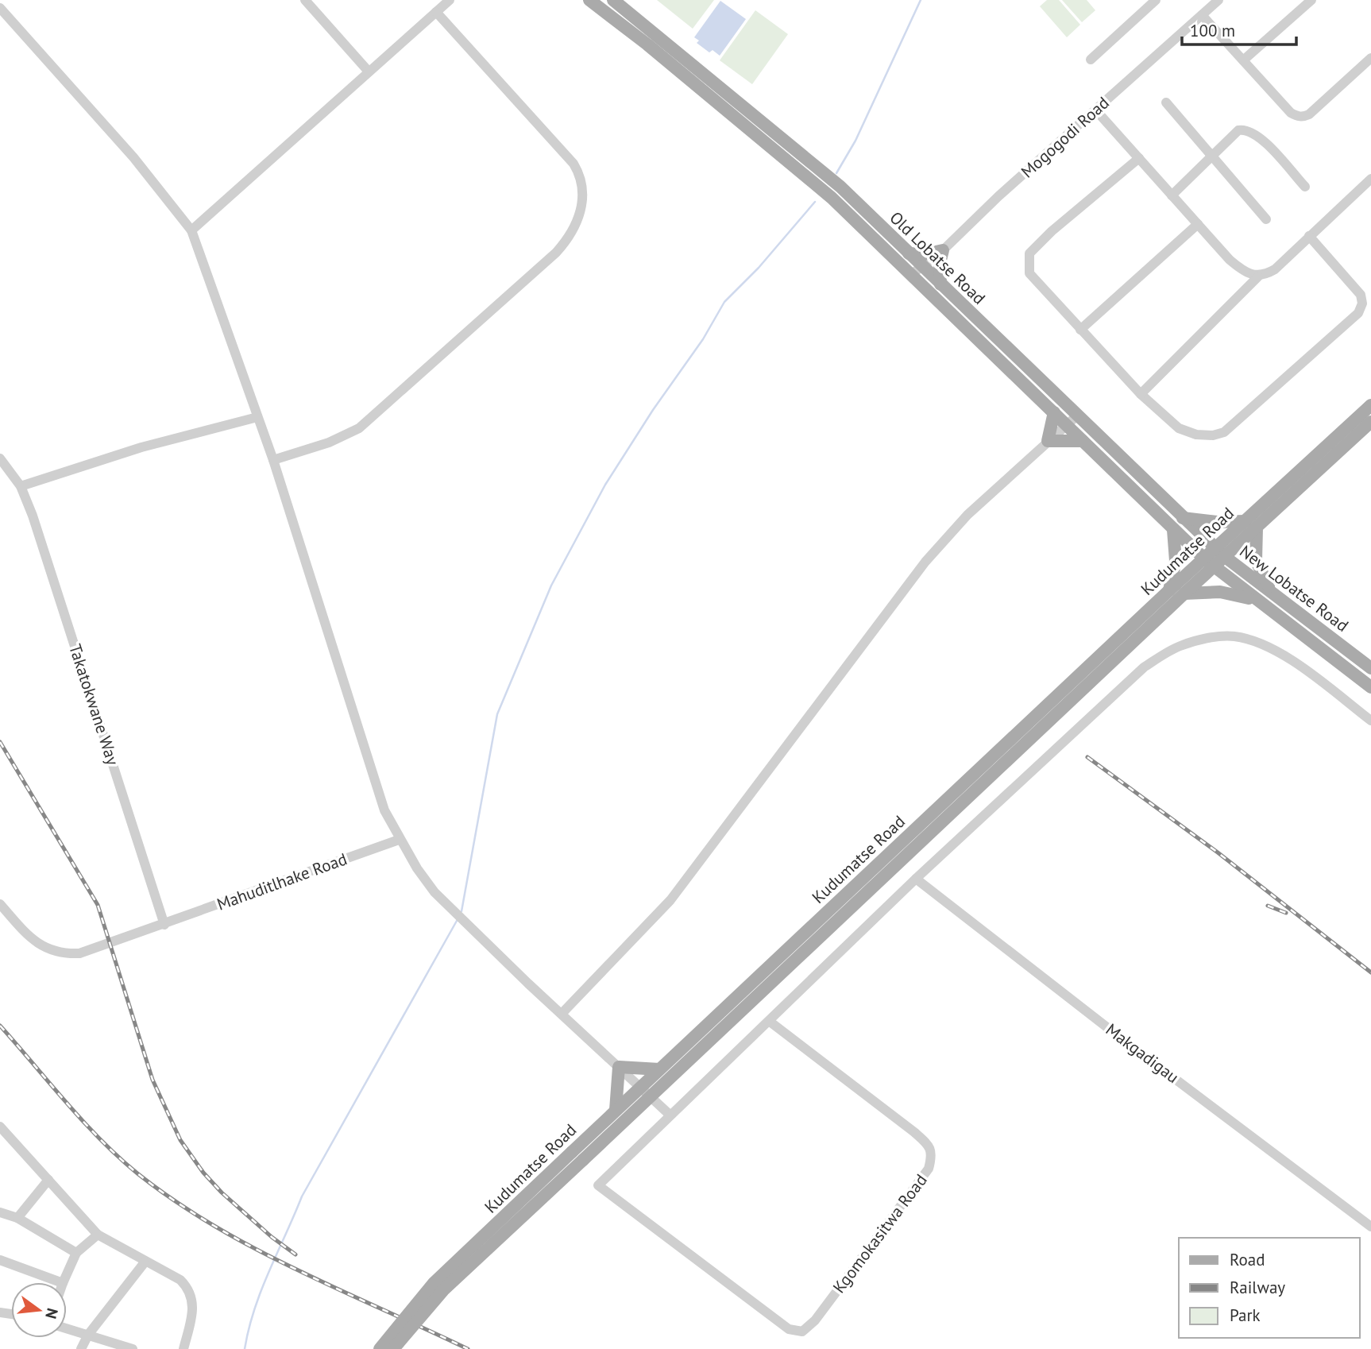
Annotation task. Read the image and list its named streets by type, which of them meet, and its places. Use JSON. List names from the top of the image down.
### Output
{
  "streets": {
    "main road": ["Old Lobatse Road", "Kudumatse Road", "New Lobatse Road"],
    "street": [
      "Mogogodi Road",
      "Takatokwane Way",
      "Mahuditlhake Road",
      "Makgadigau",
      "Kgomokasitwa Road"
    ]
  },
  "crossings": [
    ["Mogogodi Road", "Old Lobatse Road"],
    ["Old Lobatse Road", "Kudumatse Road"],
    ["Old Lobatse Road", "New Lobatse Road"],
    ["Kudumatse Road", "New Lobatse Road"],
    ["Takatokwane Way", "Mahuditlhake Road"]
  ],
  "legend": ["Road", "Railway", "Park"],
  "scale_bar": "100 m",
  "north": "right"
}
